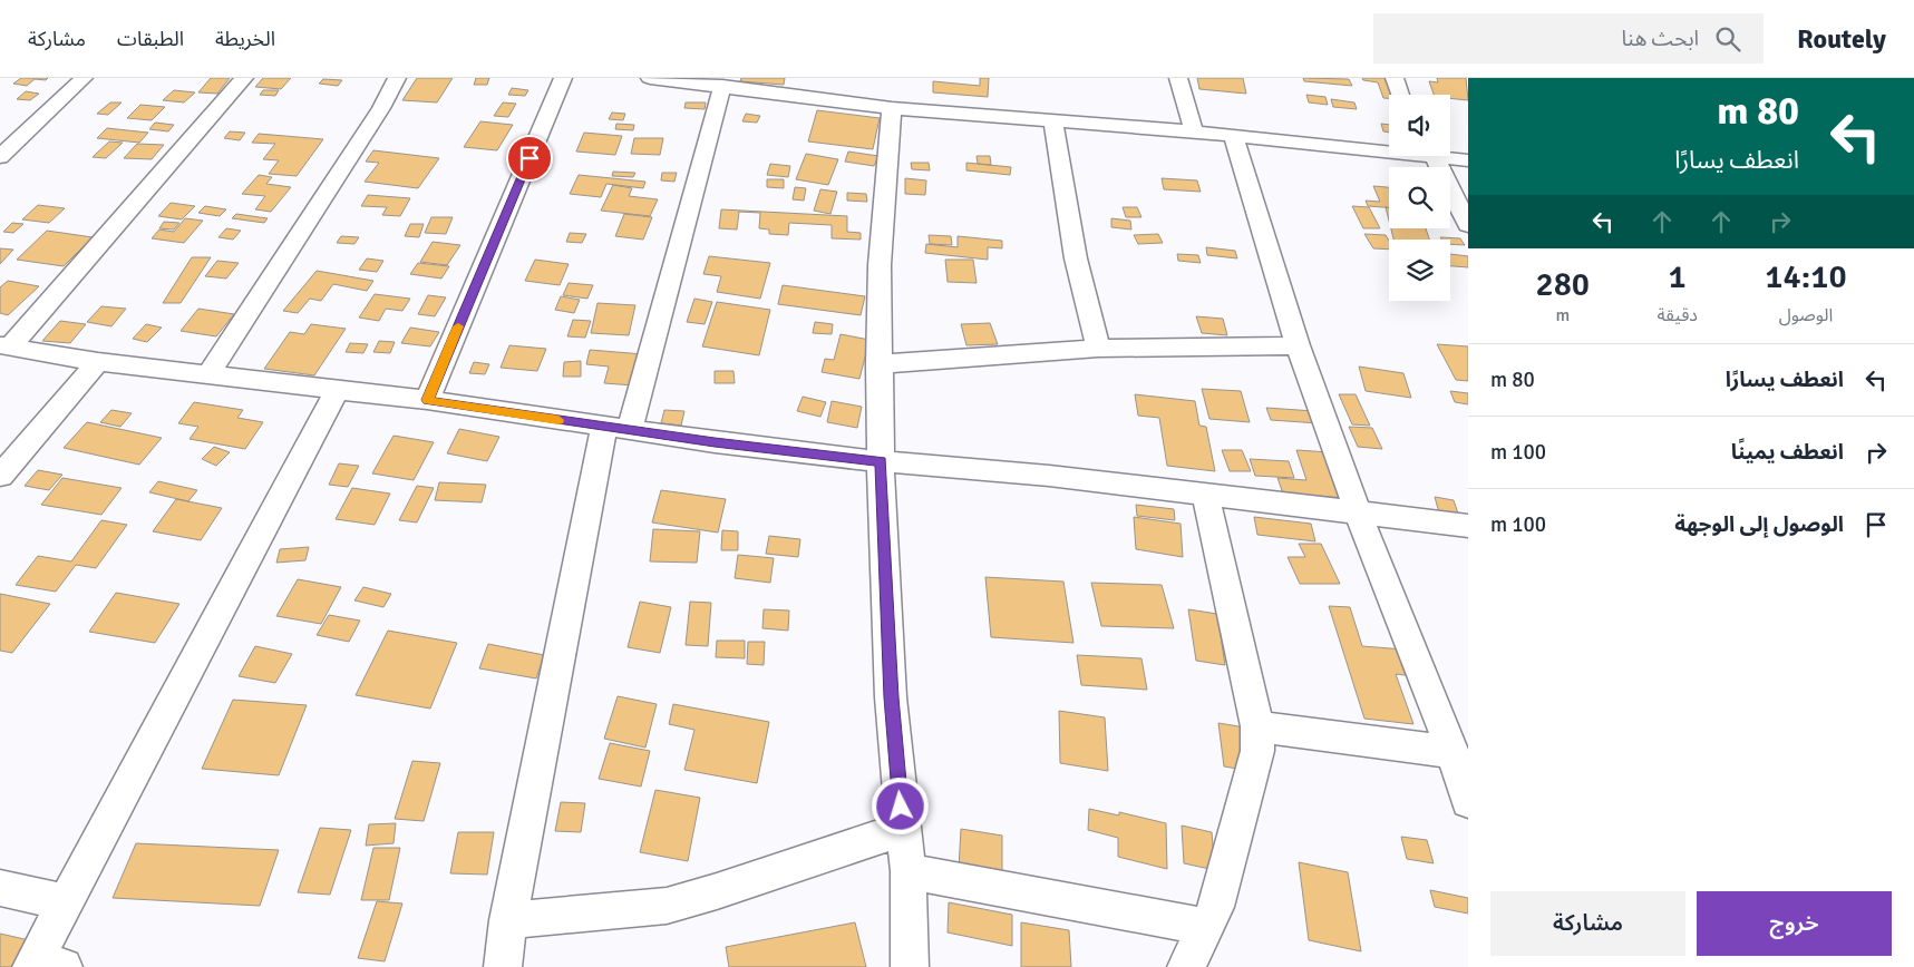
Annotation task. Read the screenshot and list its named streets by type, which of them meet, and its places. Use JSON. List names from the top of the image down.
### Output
{
  "page": {
    "header": "Routely",
    "search": "ابحث هنا",
    "nav": ["الخريطة", "الطبقات", "مشاركة"],
    "turn": ["80 m", "انعطف يسارًا"],
    "eta": [
      "14:10",
      "الوصول",
      "1",
      "دقيقة",
      "280",
      "m"
    ],
    "list": [
      {
        "name": "انعطف يسارًا",
        "value": "80 m"
      },
      {
        "name": "انعطف يمينًا",
        "value": "100 m"
      },
      {
        "name": "الوصول إلى الوجهة",
        "value": "100 m"
      }
    ],
    "buttons": ["خروج", "مشاركة"]
  }
}
